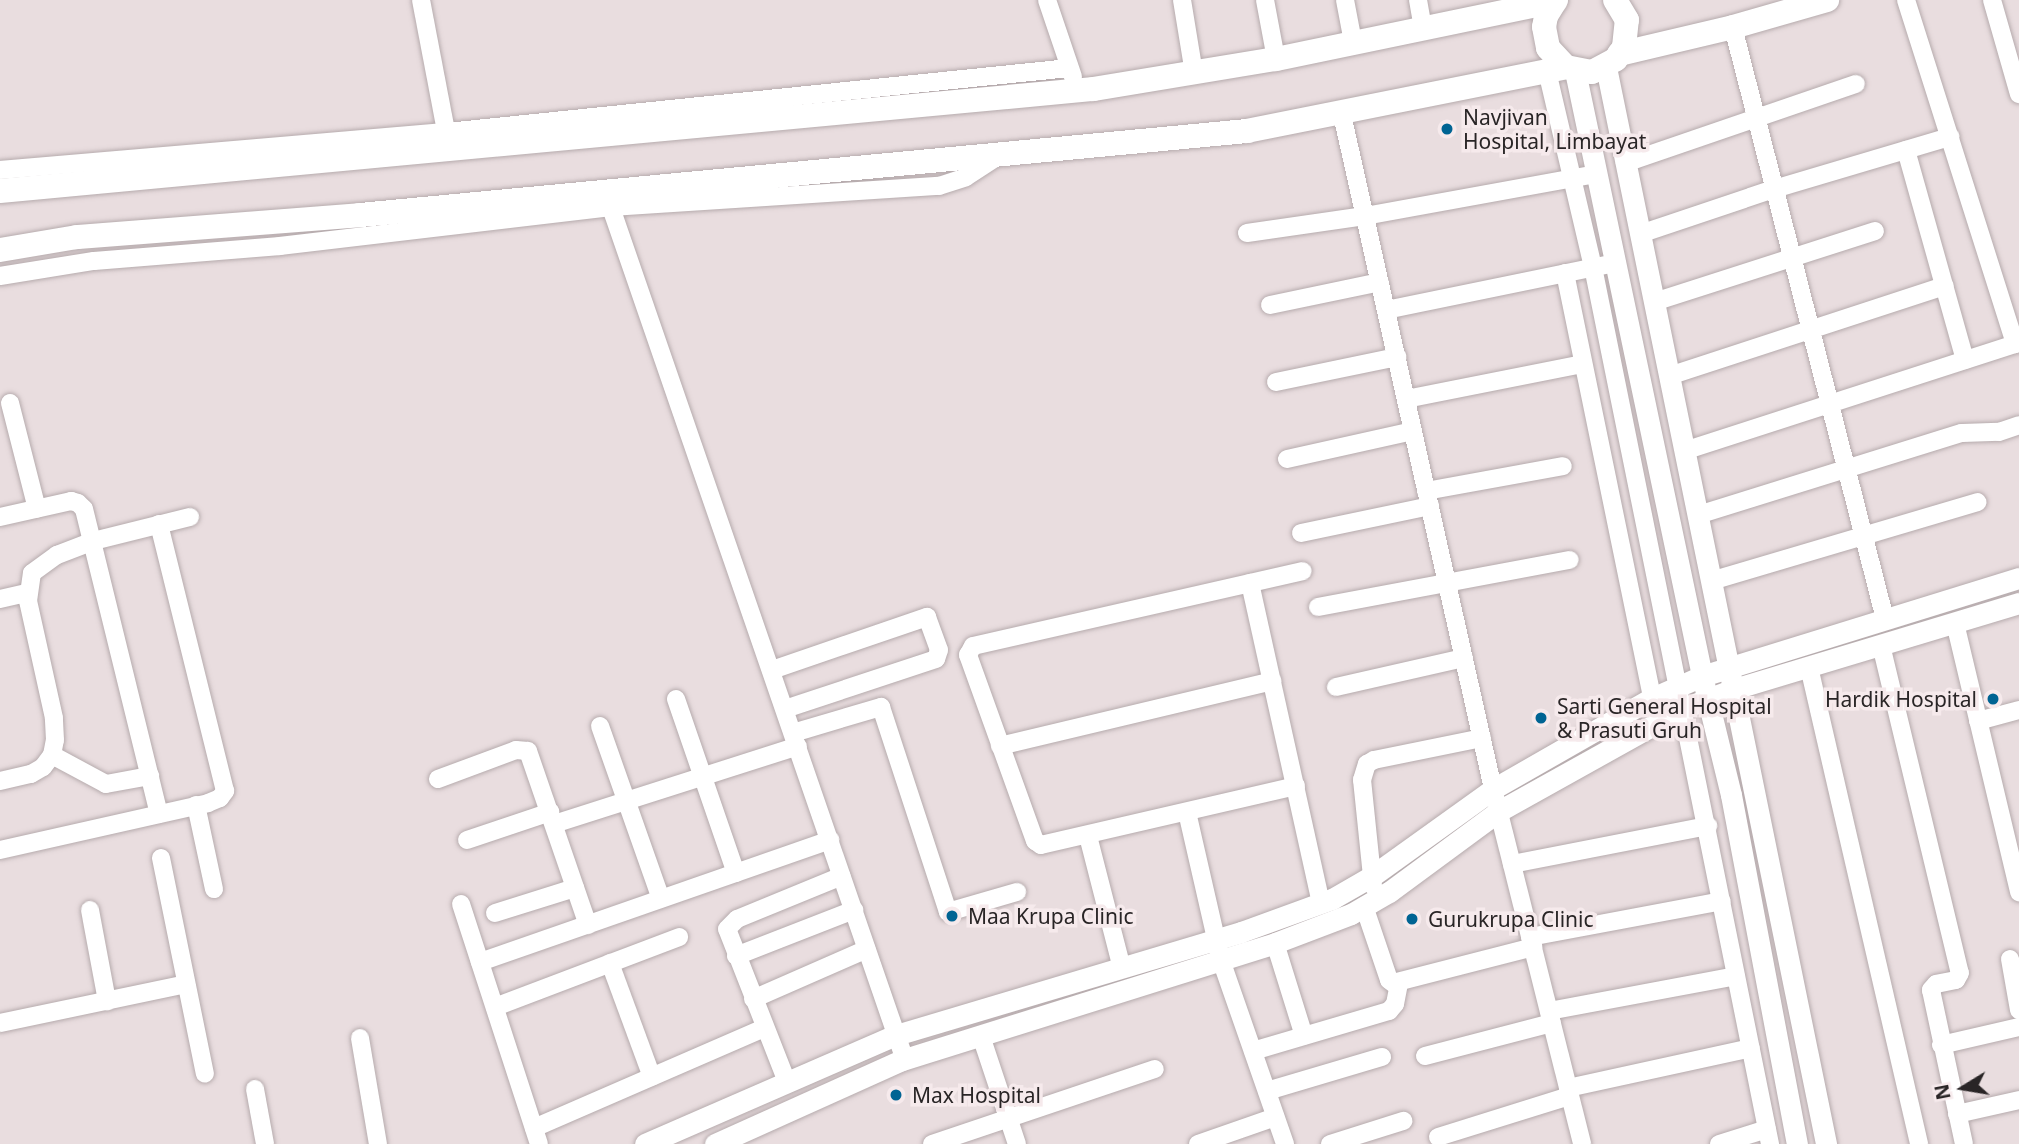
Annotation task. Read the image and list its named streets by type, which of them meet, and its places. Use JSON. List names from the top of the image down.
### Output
{
  "places": [
    "Navjivan Hospital, Limbayat",
    "Hardik Hospital",
    "Sarti General Hospital & Prasuti Gruh",
    "Maa Krupa Clinic",
    "Gurukrupa Clinic",
    "Max Hospital"
  ],
  "north": "left"
}
